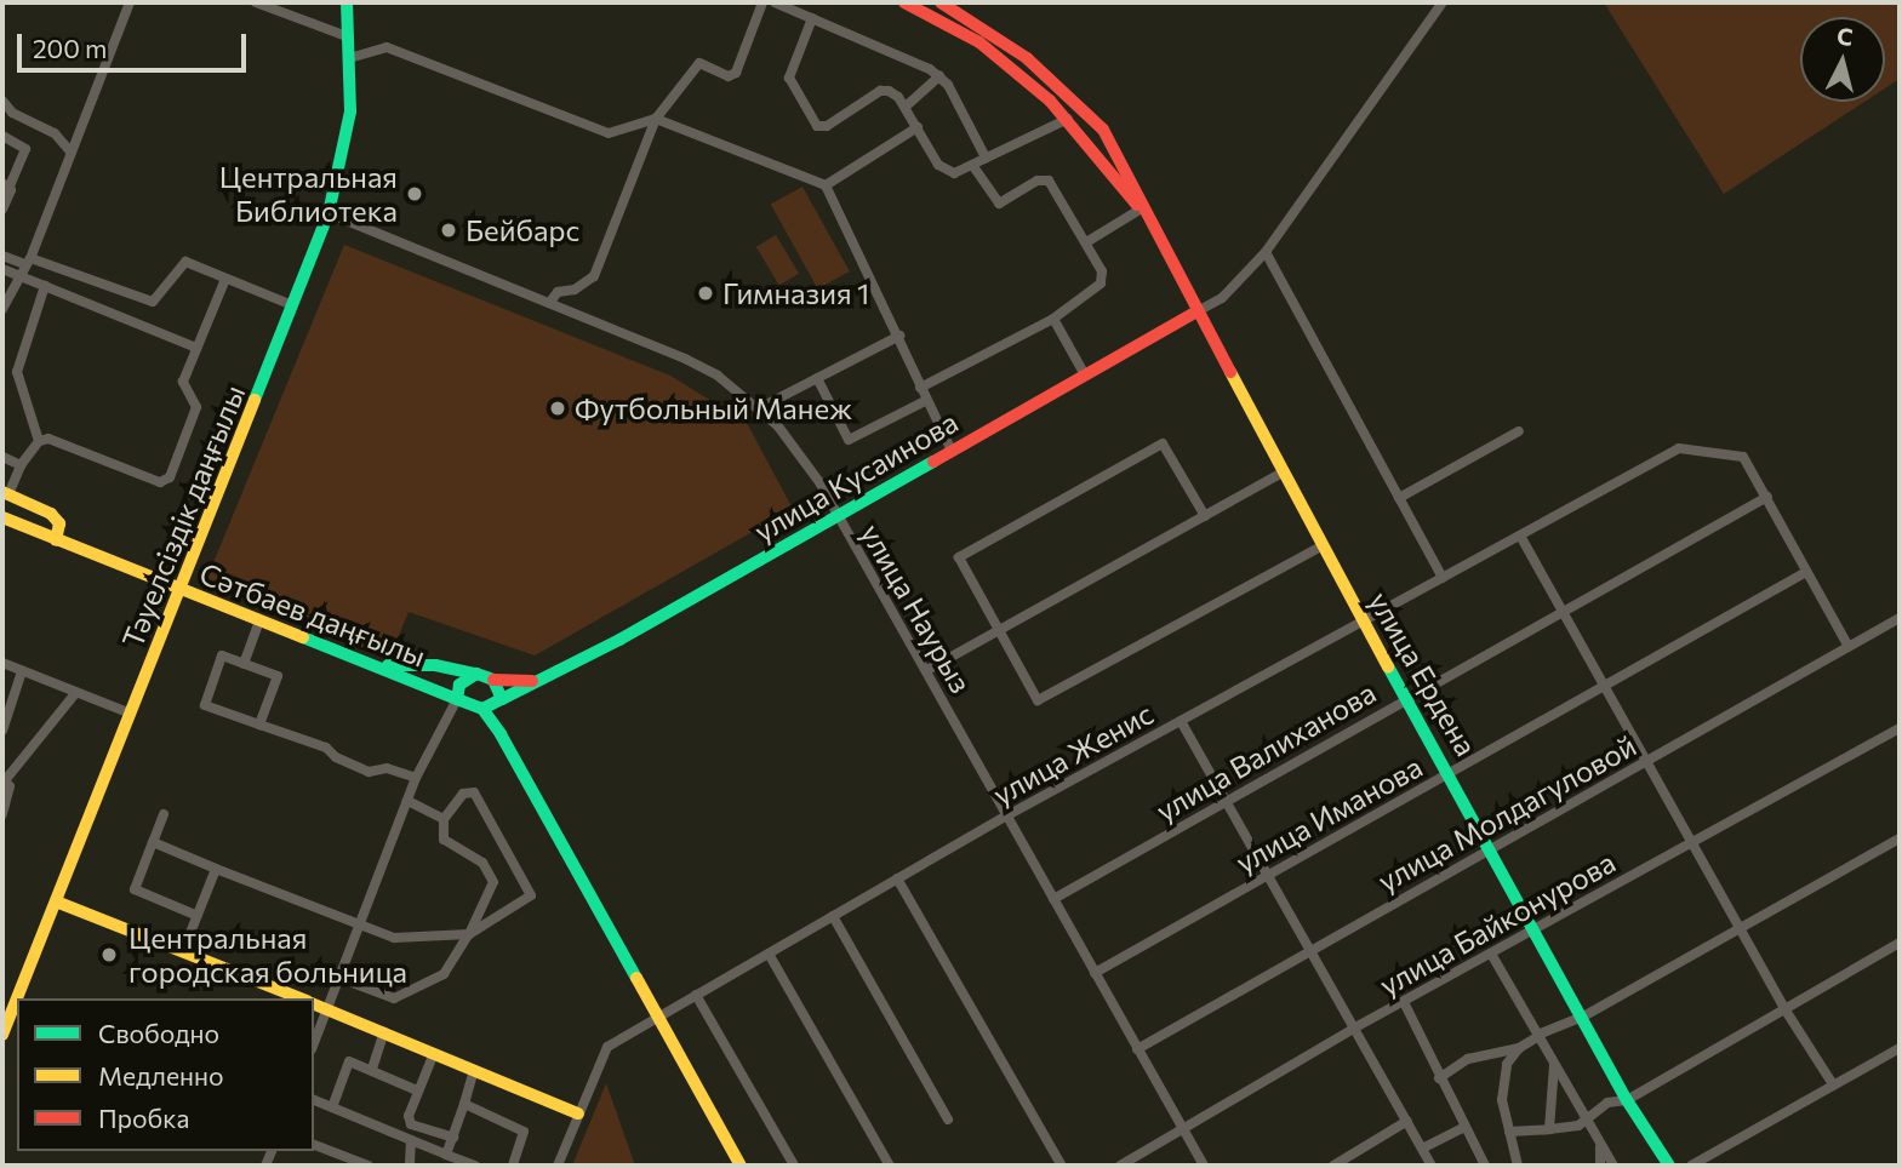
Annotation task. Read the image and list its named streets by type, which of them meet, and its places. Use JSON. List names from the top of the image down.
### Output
{
  "streets": {
    "street": [
      "улица Кусаинова",
      "Тәуелсіздік даңғылы",
      "улица Наурыз",
      "Сәтбаев даңғылы",
      "улица Ердена",
      "улица Валиханова",
      "улица Женис",
      "улица Молдагуловой",
      "улица Иманова",
      "улица Байконурова"
    ]
  },
  "crossings": [
    ["улица Кусаинова", "улица Наурыз"],
    ["улица Кусаинова", "Сәтбаев даңғылы"],
    ["улица Кусаинова", "улица Ердена"],
    ["Тәуелсіздік даңғылы", "улица Наурыз"],
    ["Тәуелсіздік даңғылы", "Сәтбаев даңғылы"],
    ["улица Наурыз", "улица Валиханова"],
    ["улица Наурыз", "улица Женис"],
    ["улица Наурыз", "улица Молдагуловой"],
    ["улица Наурыз", "улица Иманова"],
    ["улица Наурыз", "улица Байконурова"],
    ["улица Ердена", "улица Валиханова"],
    ["улица Ердена", "улица Женис"],
    ["улица Ердена", "улица Молдагуловой"],
    ["улица Ердена", "улица Иманова"],
    ["улица Ердена", "улица Байконурова"],
    ["улица Валиханова", "улица Женис"]
  ],
  "places": [
    "Центральная Библиотека",
    "Бейбарс",
    "Гимназия 1",
    "Футбольный Манеж",
    "Центральная городская больница"
  ],
  "legend": ["Свободно", "Медленно", "Пробка"],
  "scale_bar": "200 m",
  "north": "top"
}
